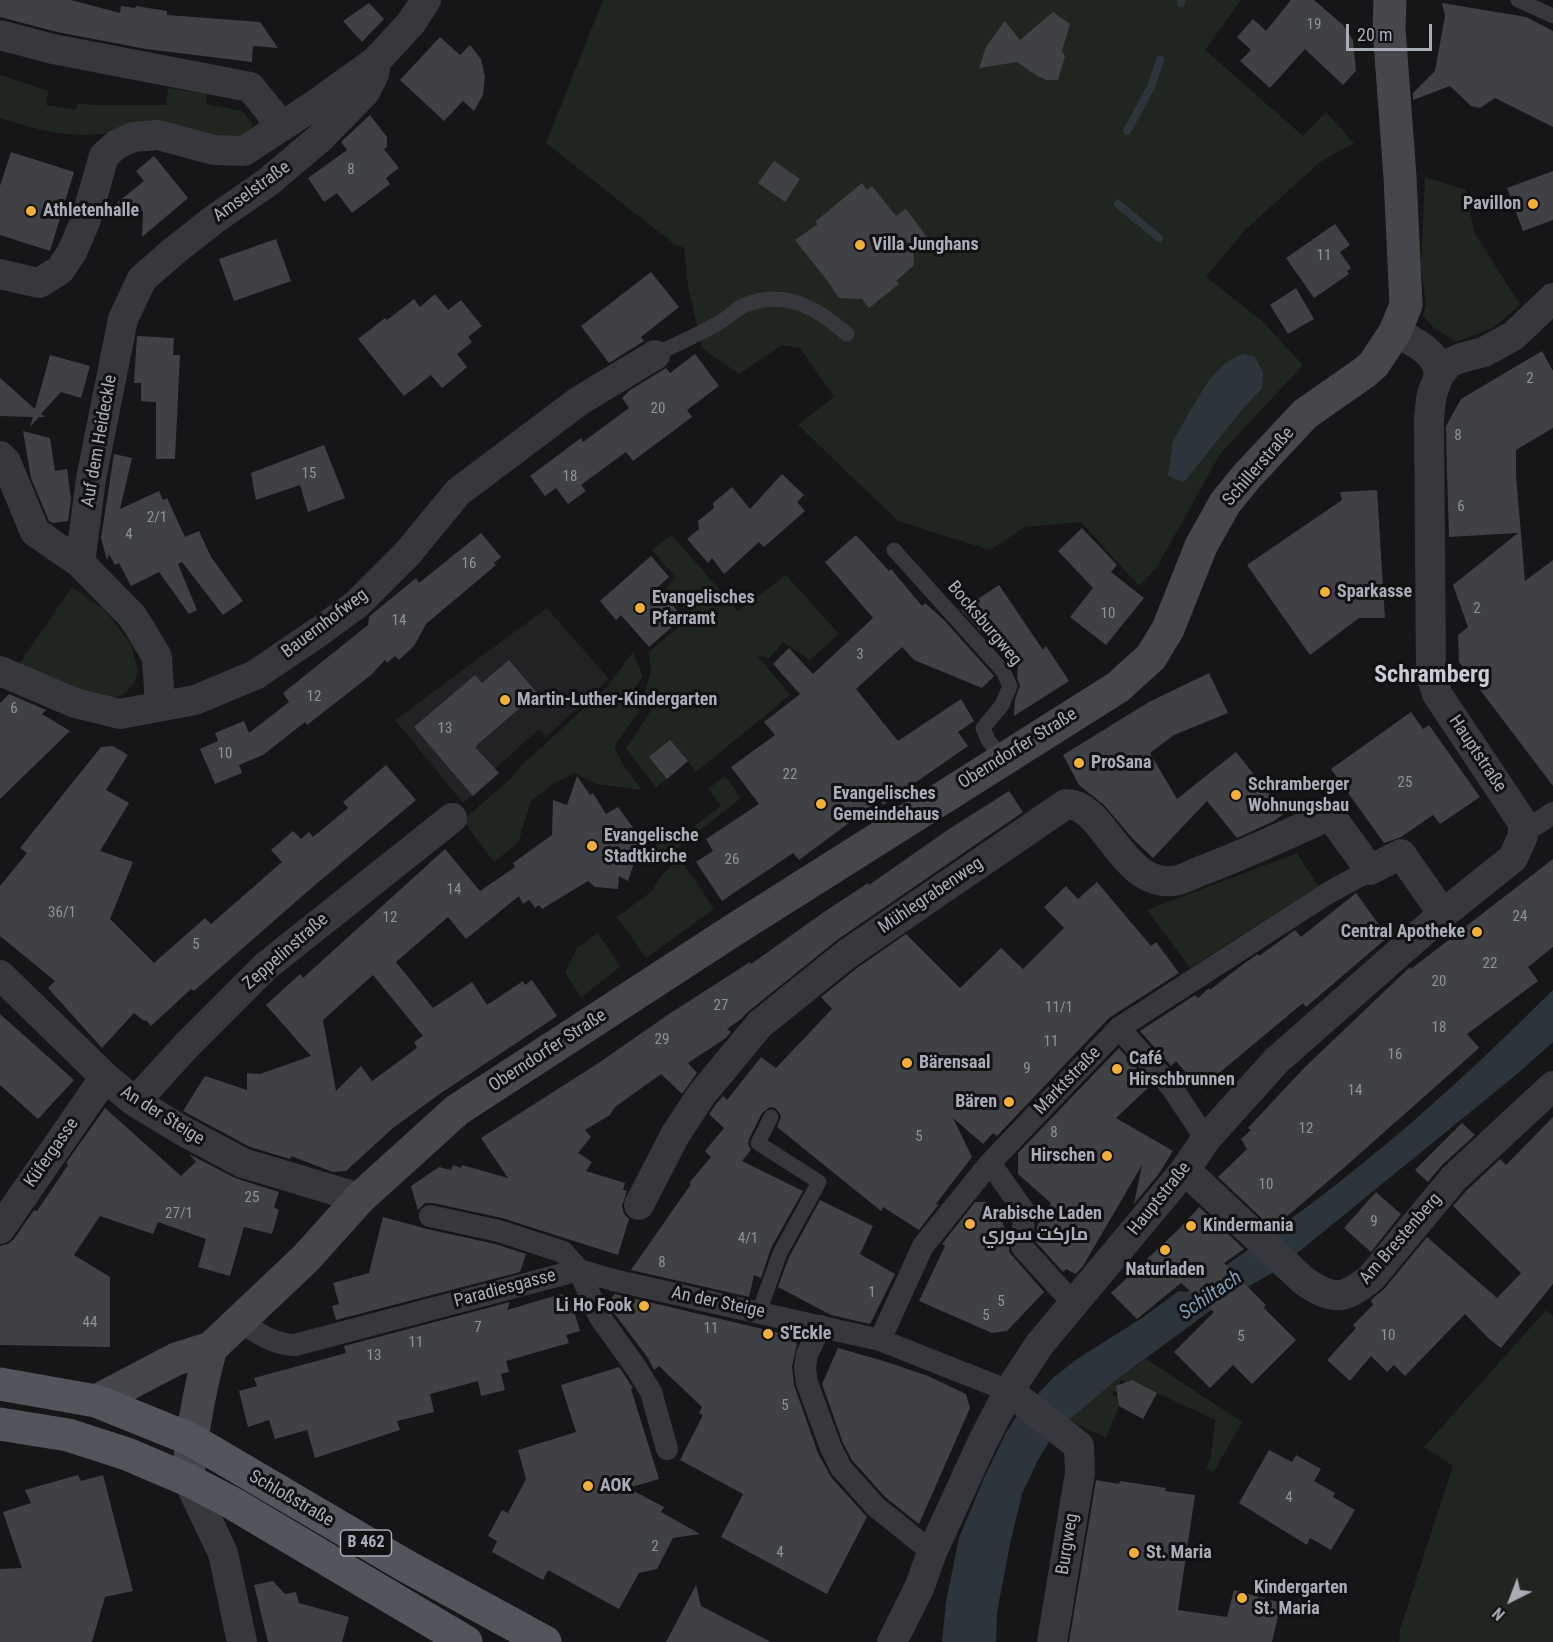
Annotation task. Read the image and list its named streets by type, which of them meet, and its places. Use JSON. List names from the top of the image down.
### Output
{
  "streets": {
    "main road": [
      "Schillerstraße",
      "Oberndorfer Straße",
      "Schloßstraße",
      "B 462"
    ],
    "street": [
      "Amselstraße",
      "Auf dem Heideckle",
      "Bauernhofweg",
      "Hauptstraße",
      "Mühlegrabenweg",
      "Zeppelinstraße",
      "Marktstraße",
      "An der Steige",
      "Küfergasse",
      "Am Brestenberg",
      "Paradiesgasse",
      "Burgweg"
    ],
    "lane": ["Bocksburgweg"]
  },
  "crossings": [
    ["Amselstraße", "Auf dem Heideckle"],
    ["Schillerstraße", "Oberndorfer Straße"],
    ["Bocksburgweg", "Oberndorfer Straße"],
    ["Oberndorfer Straße", "An der Steige"],
    ["Oberndorfer Straße", "Paradiesgasse"],
    ["Oberndorfer Straße", "Schloßstraße"],
    ["Oberndorfer Straße", "B 462"],
    ["Hauptstraße", "An der Steige"],
    ["Hauptstraße", "Am Brestenberg"],
    ["Hauptstraße", "Burgweg"],
    ["Mühlegrabenweg", "Marktstraße"],
    ["Zeppelinstraße", "An der Steige"],
    ["Marktstraße", "An der Steige"],
    ["An der Steige", "Küfergasse"],
    ["An der Steige", "Paradiesgasse"],
    ["An der Steige", "Burgweg"],
    ["Schloßstraße", "B 462"]
  ],
  "districts": ["Schramberg"],
  "water": ["Schiltach"],
  "places": [
    "Pavillon",
    "Athletenhalle",
    "Villa Junghans",
    "Sparkasse",
    "Evangelisches Pfarramt",
    "Martin-Luther-Kindergarten",
    "ProSana",
    "Schramberger Wohnungsbau",
    "Evangelisches Gemeindehaus",
    "Evangelische Stadtkirche",
    "Central Apotheke",
    "Bärensaal",
    "Café Hirschbrunnen",
    "Bären",
    "Hirschen",
    "Arabische Laden ماركت سوري",
    "Kindermania",
    "Naturladen",
    "Li Ho Fook",
    "S'Eckle",
    "AOK",
    "St. Maria",
    "Kindergarten St. Maria"
  ],
  "house_numbers": [
    "19",
    "8",
    "11",
    "2",
    "20",
    "8",
    "15",
    "18",
    "6",
    "2/1",
    "4",
    "16",
    "2",
    "10",
    "14",
    "3",
    "12",
    "6",
    "13",
    "10",
    "22",
    "25",
    "26",
    "14",
    "36/1",
    "24",
    "12",
    "5",
    "22",
    "20",
    "27",
    "11/1",
    "18",
    "29",
    "11",
    "16",
    "9",
    "14",
    "12",
    "8",
    "5",
    "10",
    "25",
    "27/1",
    "9",
    "4/1",
    "8",
    "1",
    "5",
    "5",
    "44",
    "7",
    "11",
    "10",
    "5",
    "11",
    "13",
    "5",
    "4",
    "2",
    "4"
  ],
  "scale_bar": "20 m",
  "north": "bottom left"
}
